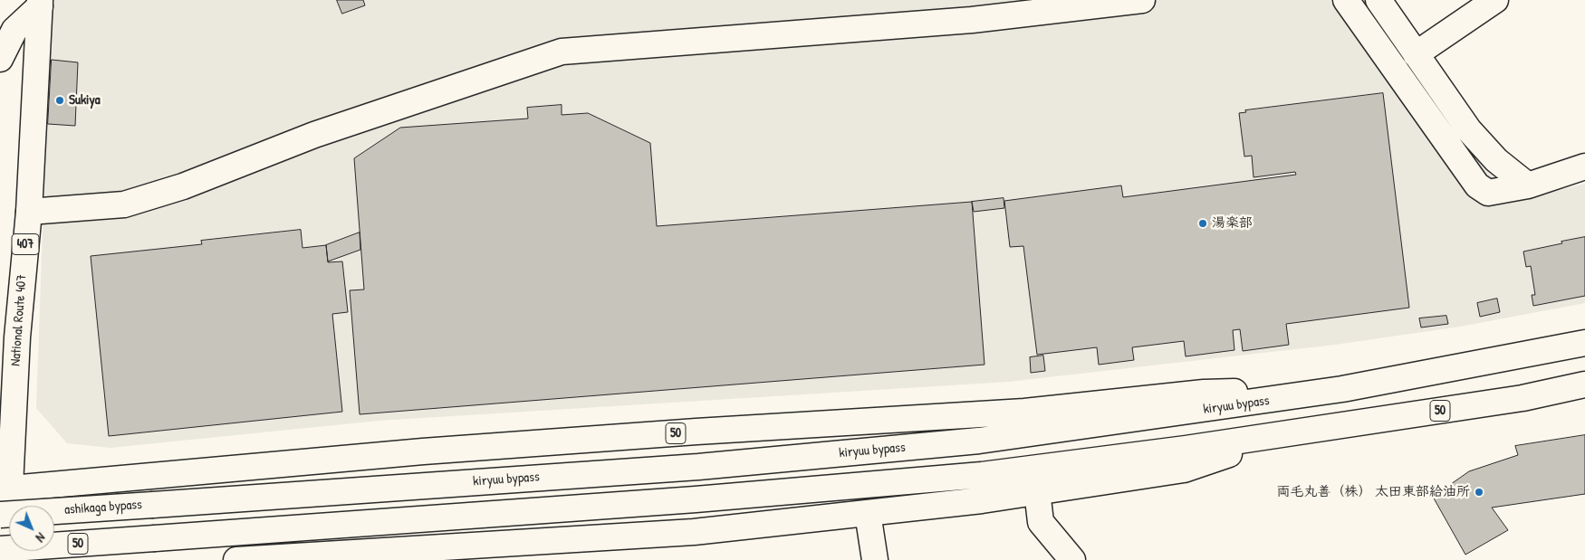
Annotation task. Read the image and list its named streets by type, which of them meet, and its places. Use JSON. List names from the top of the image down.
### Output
{
  "streets": {
    "main road": [
      "407",
      "National Route 407",
      "kiryuu bypass",
      "50",
      "ashikaga bypass"
    ]
  },
  "crossings": [
    ["National Route 407", "50"],
    ["kiryuu bypass", "50"],
    ["kiryuu bypass", "ashikaga bypass"]
  ],
  "places": ["Sukiya", "湯楽部", "両毛丸善（株） 太田東部給油所"],
  "north": "bottom right"
}
